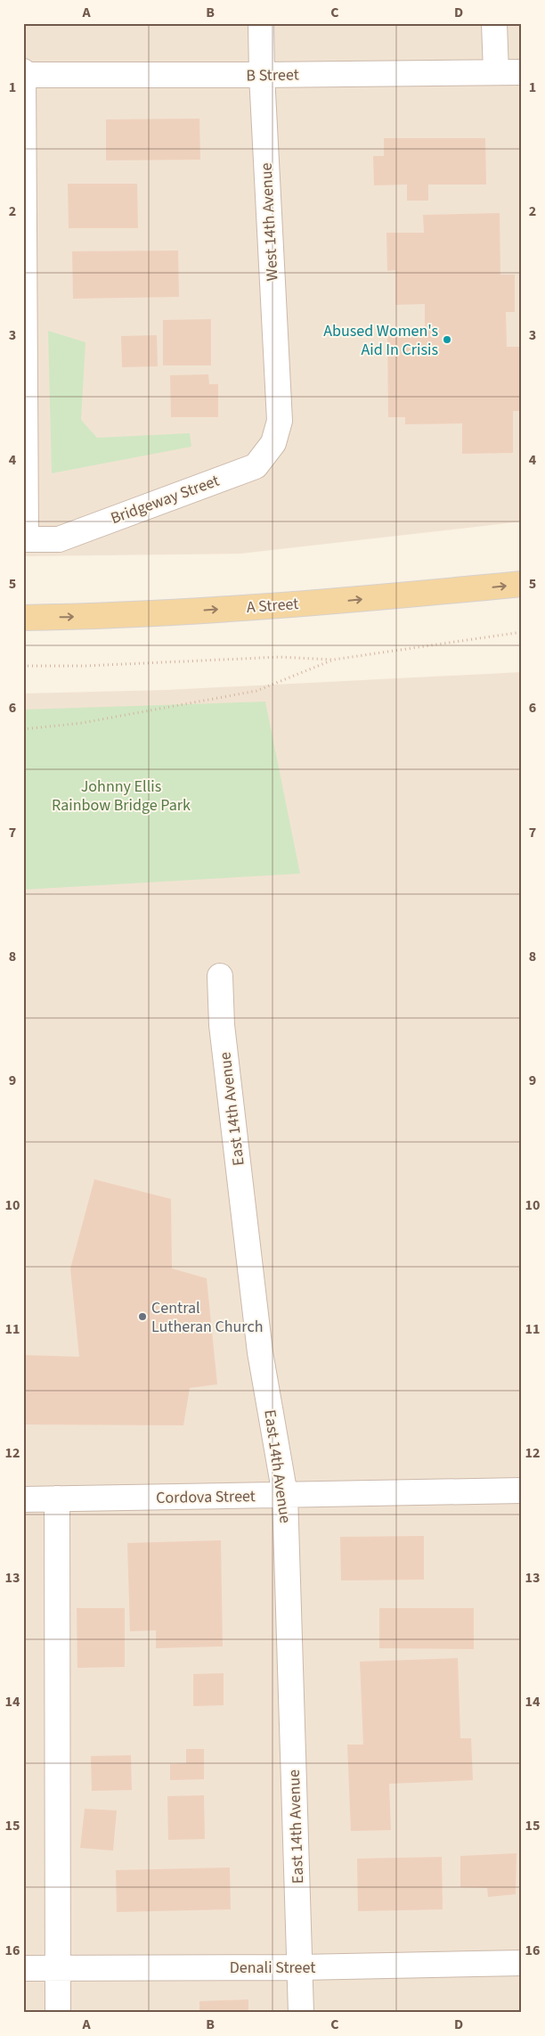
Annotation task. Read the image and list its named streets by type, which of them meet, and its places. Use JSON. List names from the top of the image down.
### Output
{
  "streets": {
    "main road": ["A Street"],
    "street": [
      "B Street",
      "West 14th Avenue",
      "Bridgeway Street",
      "East 14th Avenue",
      "Cordova Street",
      "Denali Street"
    ]
  },
  "crossings": [
    ["B Street", "West 14th Avenue"],
    ["West 14th Avenue", "Bridgeway Street"],
    ["East 14th Avenue", "Cordova Street"],
    ["East 14th Avenue", "Denali Street"]
  ],
  "one_way": ["A Street"],
  "parks": ["Johnny Ellis Rainbow Bridge Park"],
  "places": ["Abused Women's Aid In Crisis", "Central Lutheran Church"],
  "grid": {
    "columns": [
      "A",
      "B",
      "C",
      "D"
    ],
    "rows": [
      "1",
      "2",
      "3",
      "4",
      "5",
      "6",
      "7",
      "8",
      "9",
      "10",
      "11",
      "12",
      "13",
      "14",
      "15",
      "16"
    ]
  }
}
